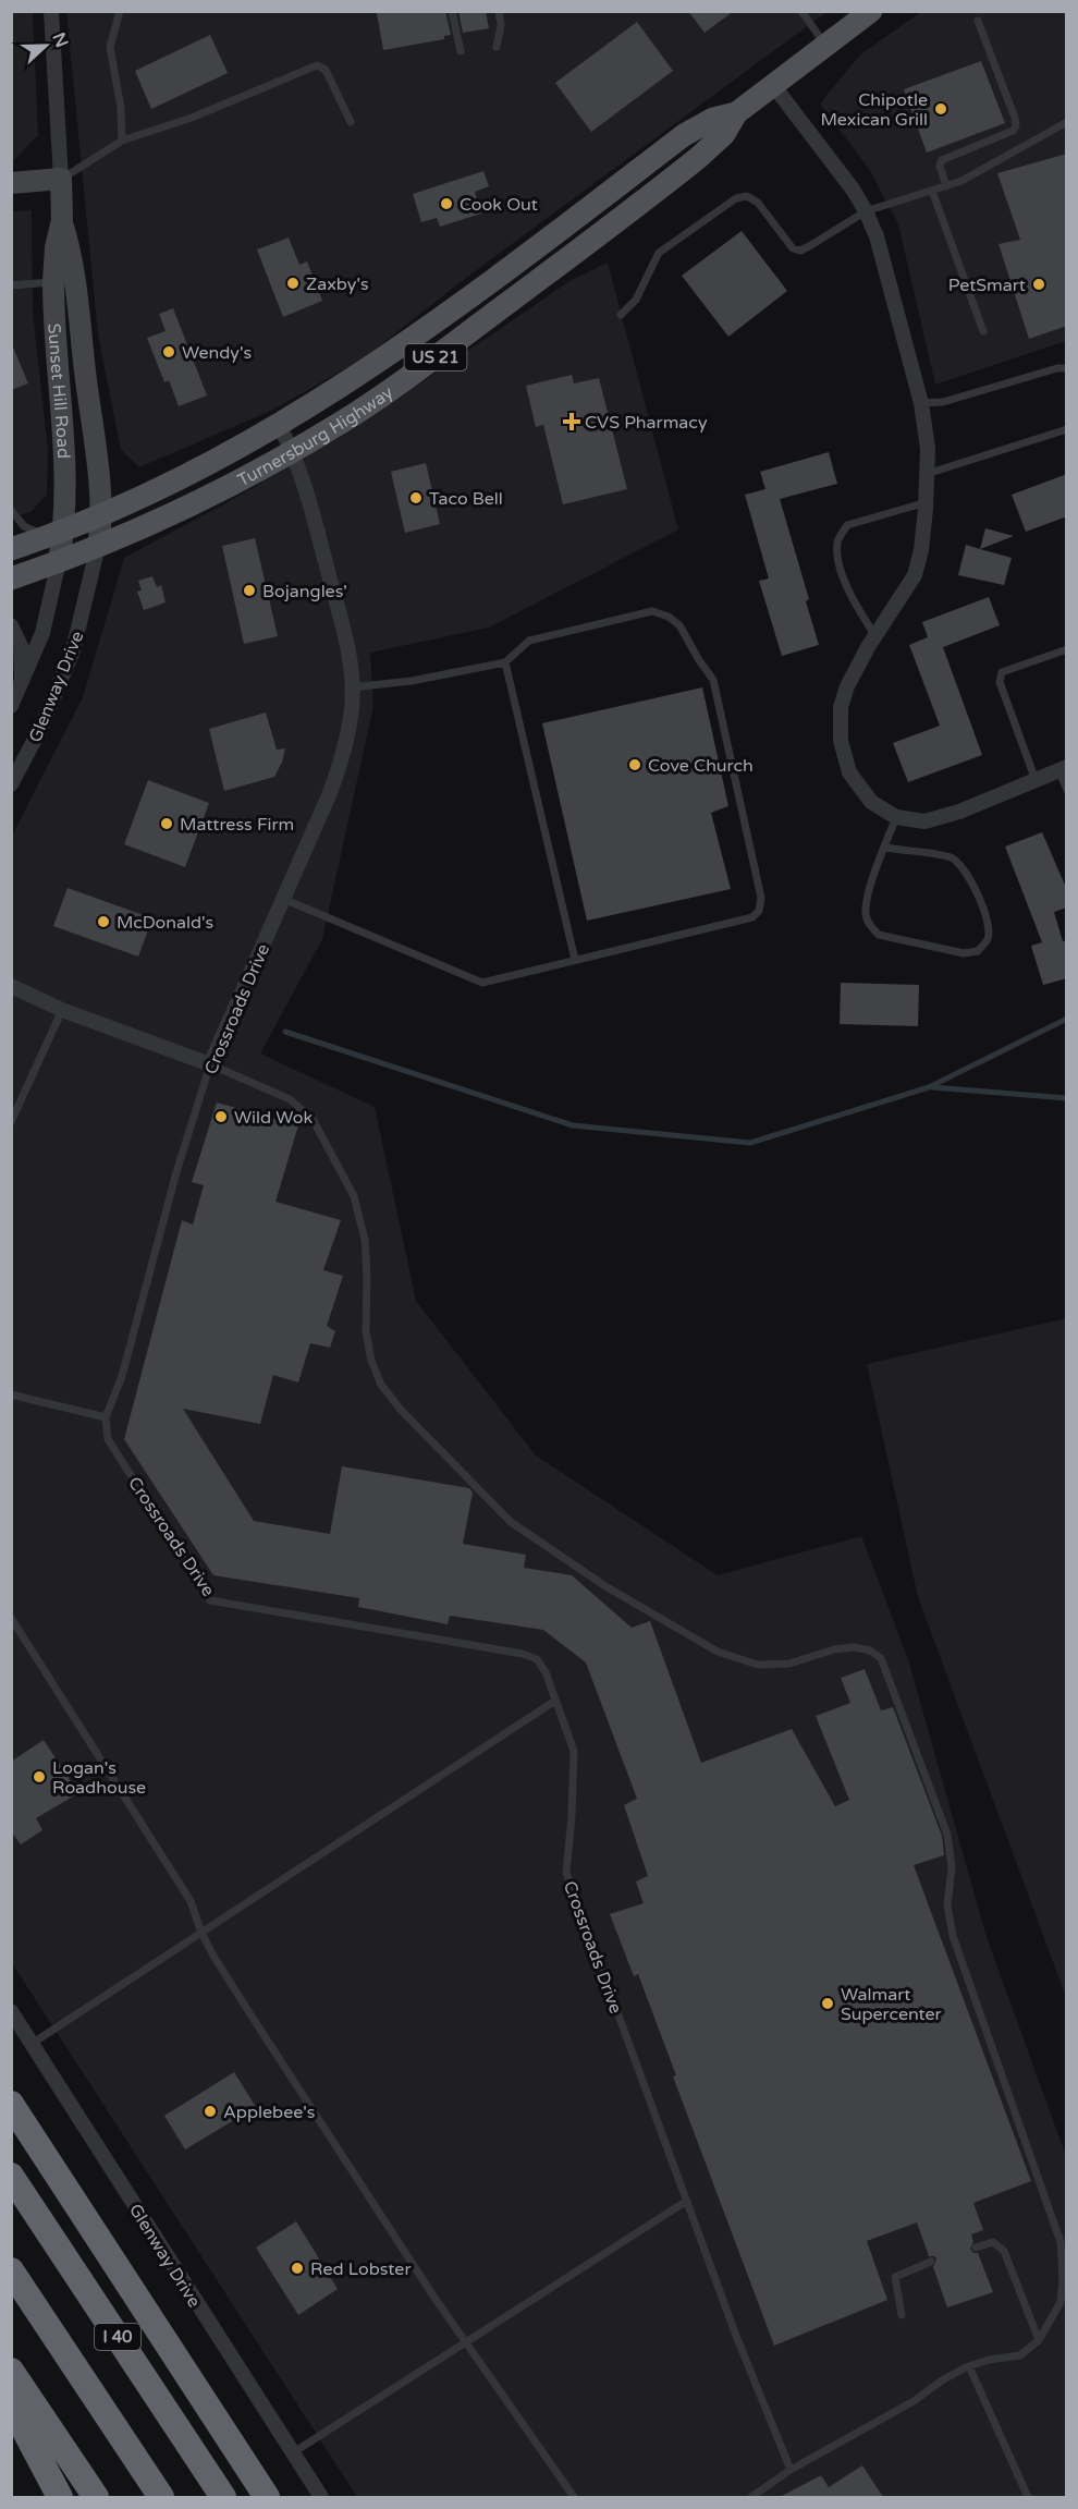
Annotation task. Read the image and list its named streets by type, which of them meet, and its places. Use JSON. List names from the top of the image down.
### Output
{
  "streets": {
    "highway": ["I 40"],
    "main road": ["US 21", "Turnersburg Highway"],
    "street": ["Sunset Hill Road", "Glenway Drive", "Crossroads Drive"]
  },
  "crossings": [
    ["Sunset Hill Road", "Turnersburg Highway"],
    ["Sunset Hill Road", "Glenway Drive"],
    ["Turnersburg Highway", "Glenway Drive"],
    ["Turnersburg Highway", "Crossroads Drive"]
  ],
  "places": {
    "other": [
      "Chipotle Mexican Grill",
      "Cook Out",
      "Zaxby's",
      "PetSmart",
      "Wendy's",
      "Taco Bell",
      "Bojangles'",
      "Cove Church",
      "Mattress Firm",
      "McDonald's",
      "Wild Wok",
      "Logan's Roadhouse",
      "Walmart Supercenter",
      "Applebee's",
      "Red Lobster"
    ],
    "health": ["CVS Pharmacy"]
  },
  "north": "right"
}
